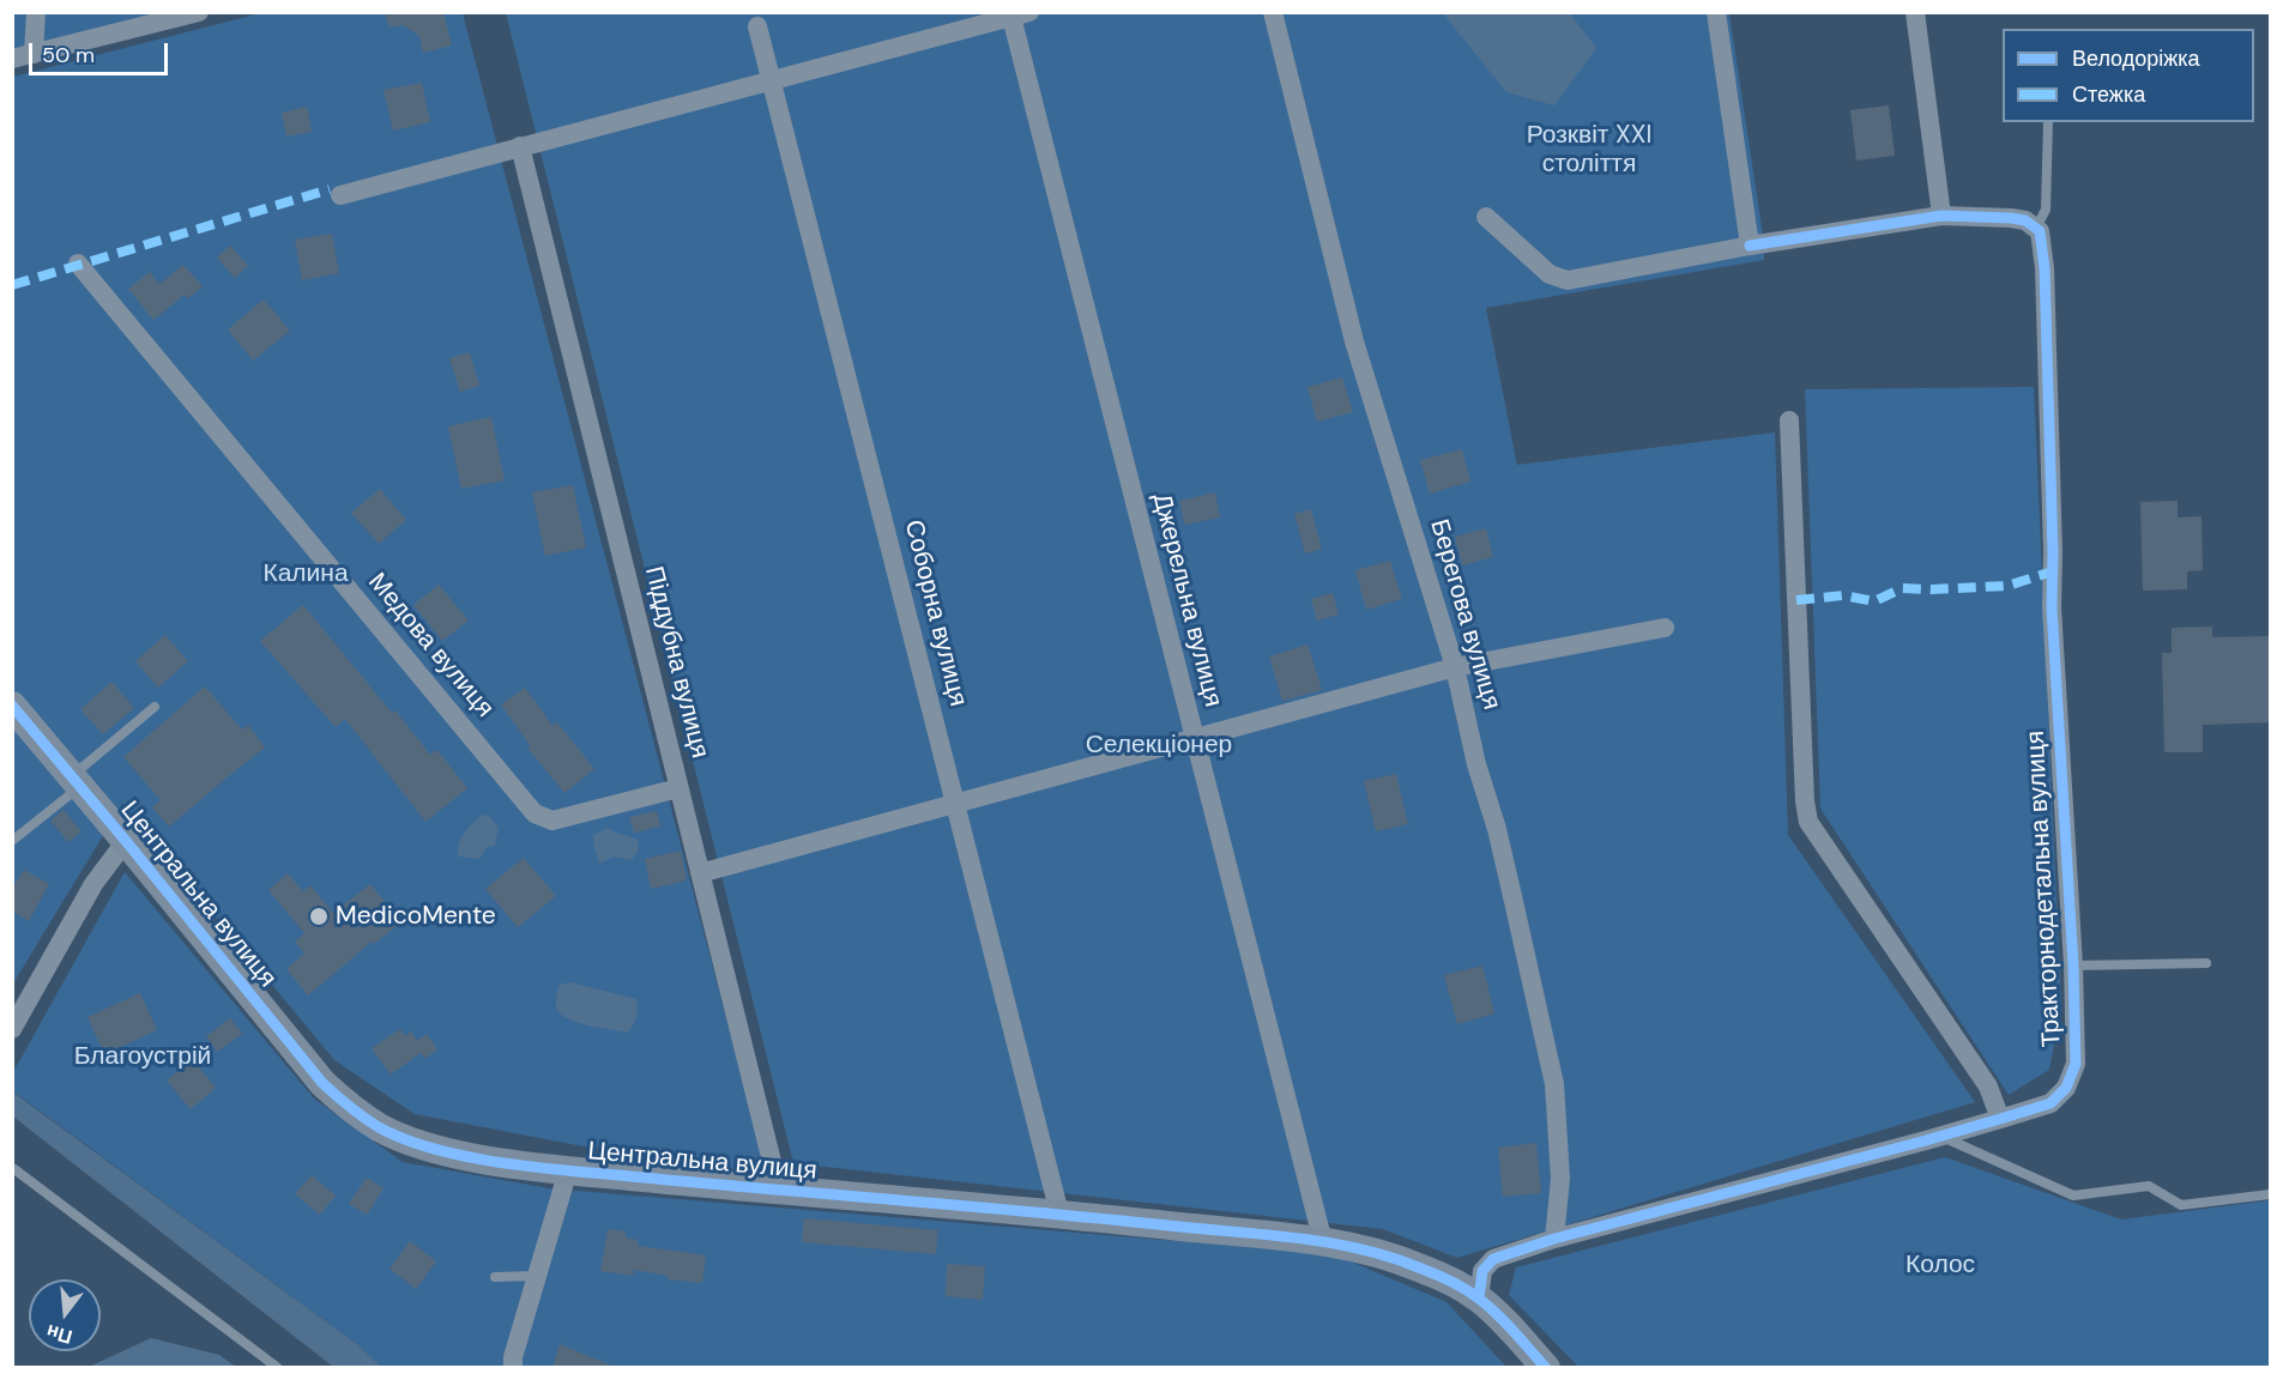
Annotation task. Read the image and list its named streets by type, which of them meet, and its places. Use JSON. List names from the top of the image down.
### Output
{
  "streets": {
    "street": [
      "Джерельна вулиця",
      "Соборна вулиця",
      "Берегова вулиця",
      "Медова вулиця",
      "Піддубна вулиця",
      "Тракторнодетальна вулиця",
      "Центральна вулиця"
    ]
  },
  "crossings": [
    ["Джерельна вулиця", "Центральна вулиця"],
    ["Соборна вулиця", "Центральна вулиця"],
    ["Берегова вулиця", "Тракторнодетальна вулиця"],
    ["Медова вулиця", "Піддубна вулиця"],
    ["Піддубна вулиця", "Центральна вулиця"],
    ["Тракторнодетальна вулиця", "Центральна вулиця"]
  ],
  "parks": [
    "Розквіт XXI століття",
    "Калина",
    "Селекціонер",
    "Благоустрій",
    "Колос"
  ],
  "places": ["MedicoMente"],
  "legend": ["Велодоріжка", "Стежка"],
  "scale_bar": "50 m",
  "north": "bottom"
}
